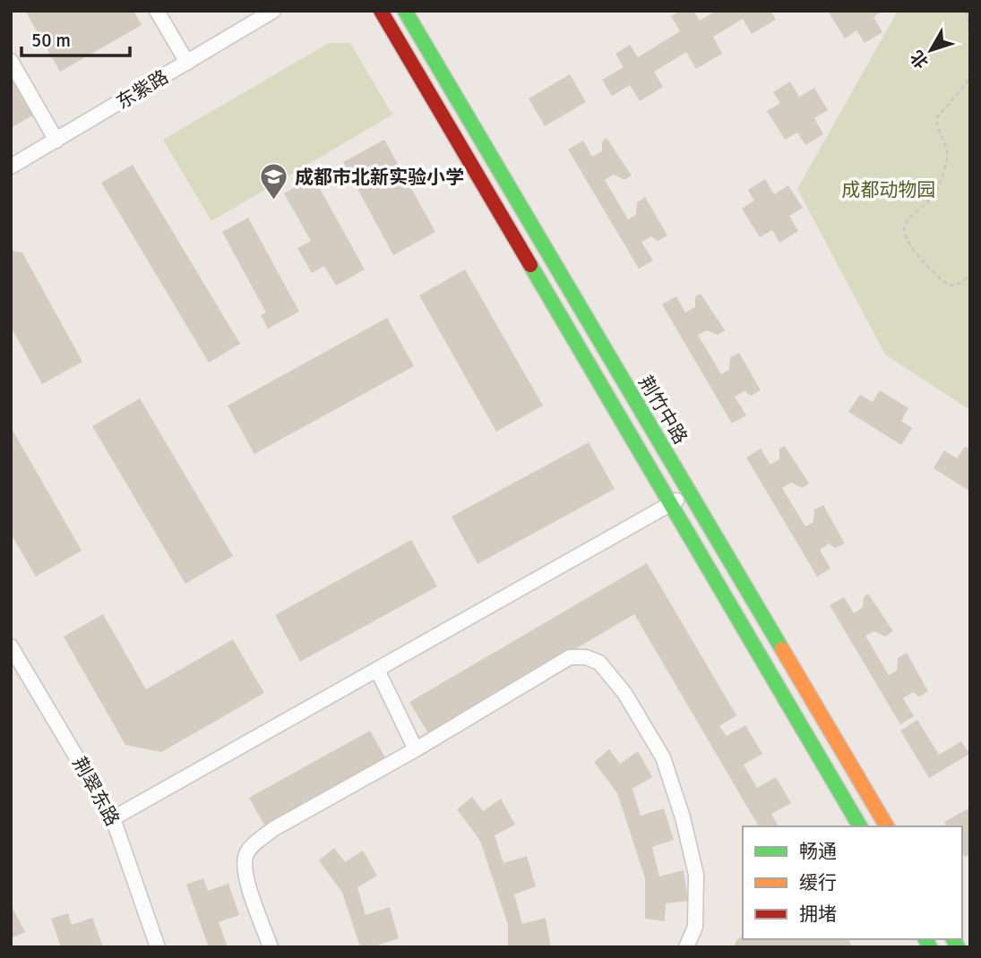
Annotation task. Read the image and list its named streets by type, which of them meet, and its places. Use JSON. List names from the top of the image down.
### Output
{
  "streets": {
    "main road": ["荆竹中路"],
    "street": ["东紫路", "荆翠东路"]
  },
  "parks": ["成都动物园"],
  "places": {
    "school or university": ["成都市北新实验小学"]
  },
  "legend": ["畅通", "缓行", "拥堵"],
  "scale_bar": "50 m",
  "north": "bottom left"
}
